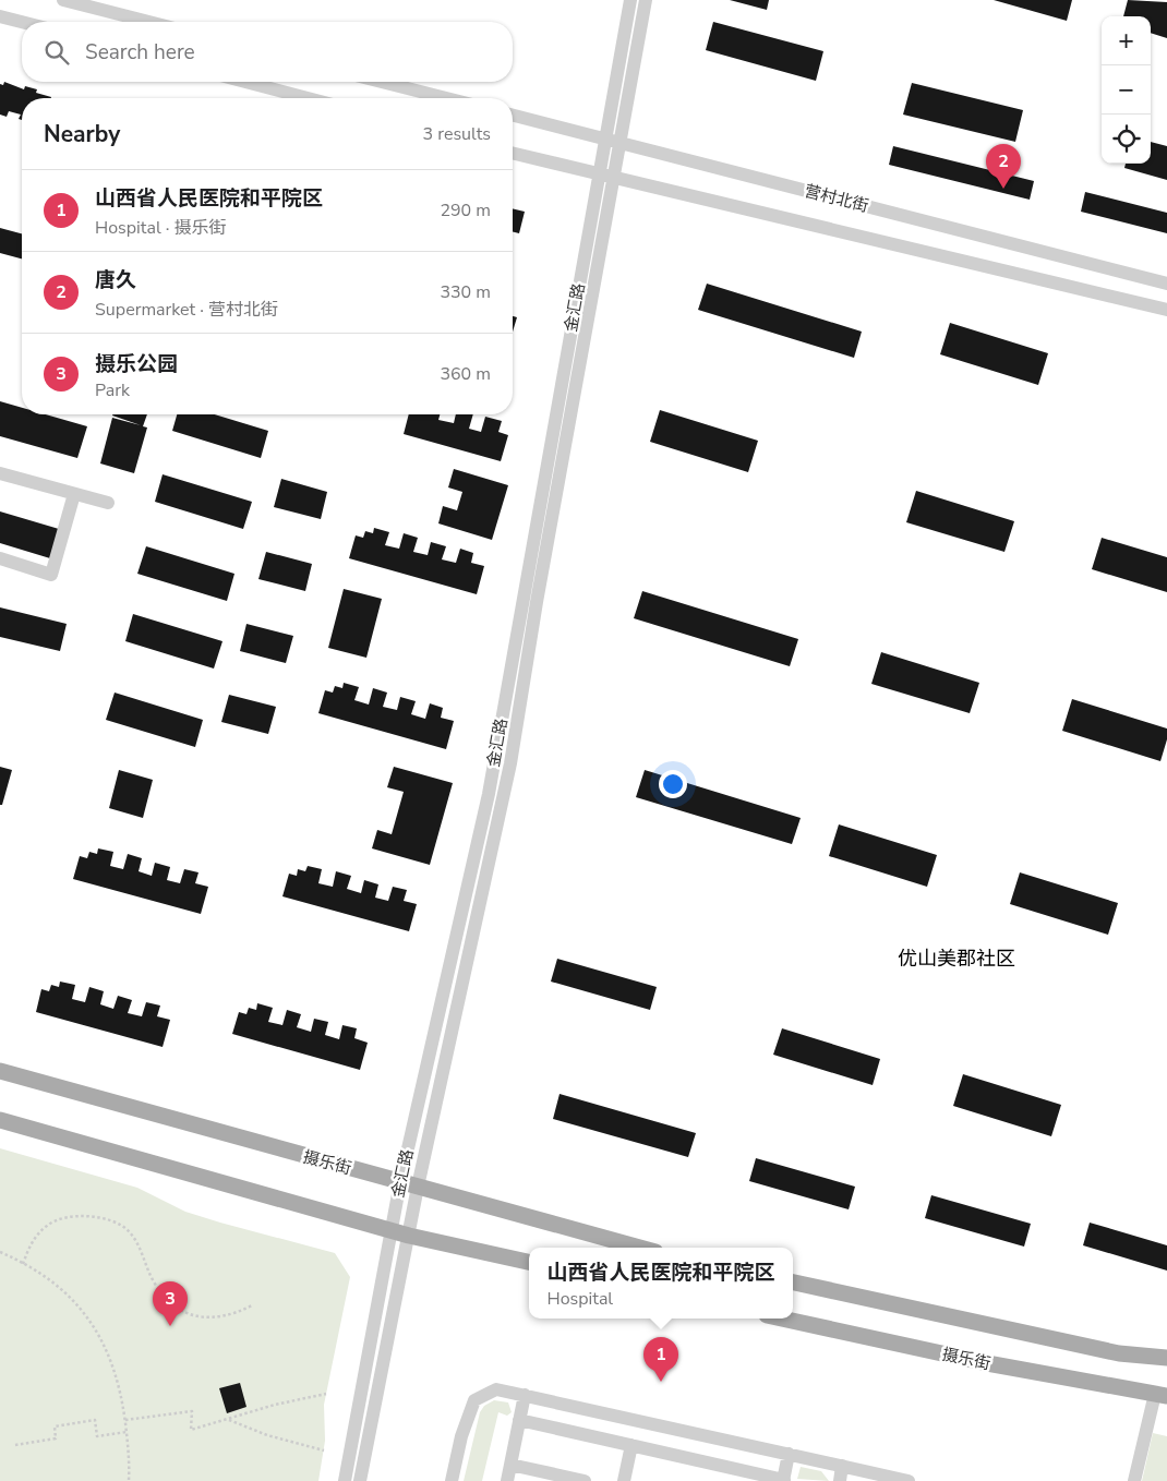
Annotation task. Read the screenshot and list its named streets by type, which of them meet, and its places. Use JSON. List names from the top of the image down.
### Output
{
  "streets": {
    "main road": ["摄乐街"],
    "street": ["营村北街", "金汇路"]
  },
  "crossings": [
    ["营村北街", "金汇路"],
    ["金汇路", "摄乐街"]
  ],
  "districts": ["优山美郡社区"],
  "page": {
    "map_buttons": ["+", "−"],
    "search": "Search here",
    "heading": ["Nearby", "3 results"],
    "pins": ["2", "3", "1"],
    "list": [
      {
        "mark": "1",
        "name": "山西省人民医院和平院区",
        "note": "Hospital · 摄乐街",
        "value": "290 m"
      },
      {
        "mark": "2",
        "name": "唐久",
        "note": "Supermarket · 营村北街",
        "value": "330 m"
      },
      {
        "mark": "3",
        "name": "摄乐公园",
        "note": "Park",
        "value": "360 m"
      }
    ],
    "popup": ["山西省人民医院和平院区", "Hospital"]
  }
}
